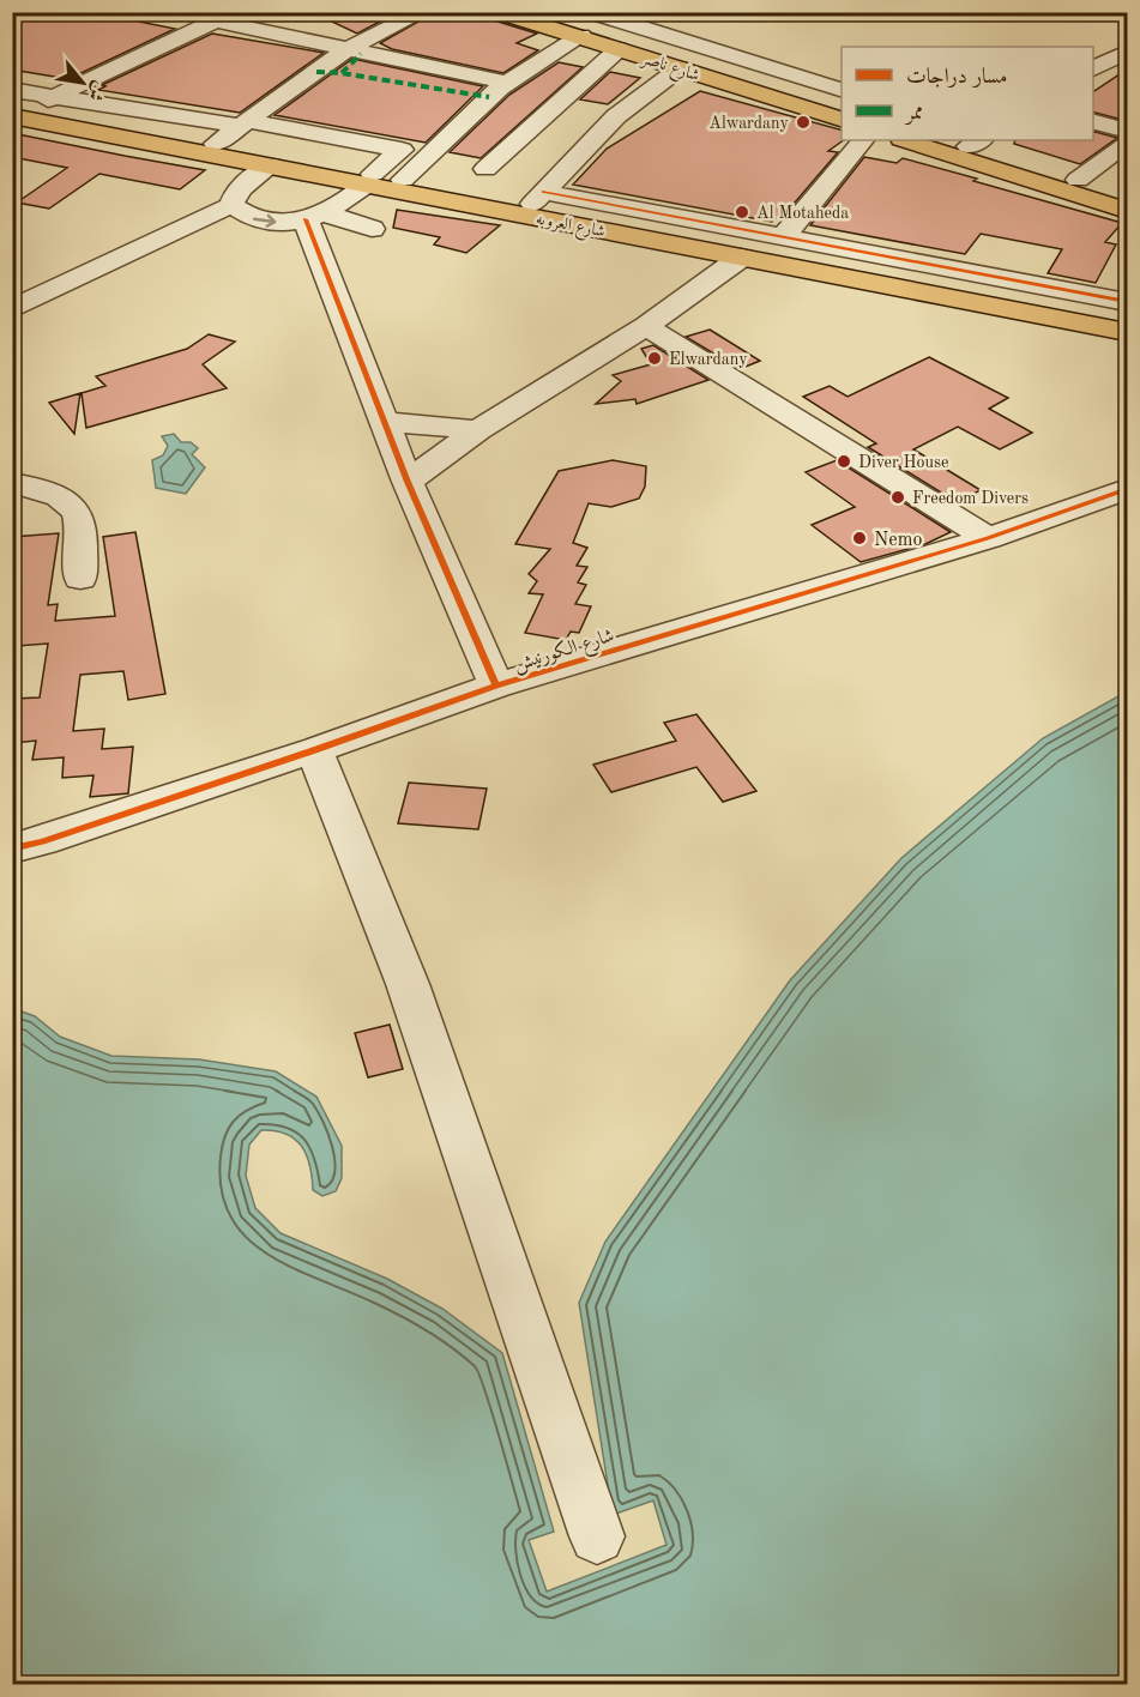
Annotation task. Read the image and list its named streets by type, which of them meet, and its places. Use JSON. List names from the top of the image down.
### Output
{
  "streets": {
    "main road": ["شارع ناصر", "شارع العروبه"],
    "street": ["شارع الكورنيش"]
  },
  "places": [
    "Alwardany",
    "Al Motaheda",
    "Elwardany",
    "Diver House",
    "Freedom Divers",
    "Nemo"
  ],
  "legend": ["مسار دراجات", "ممر"],
  "north": "bottom right"
}
